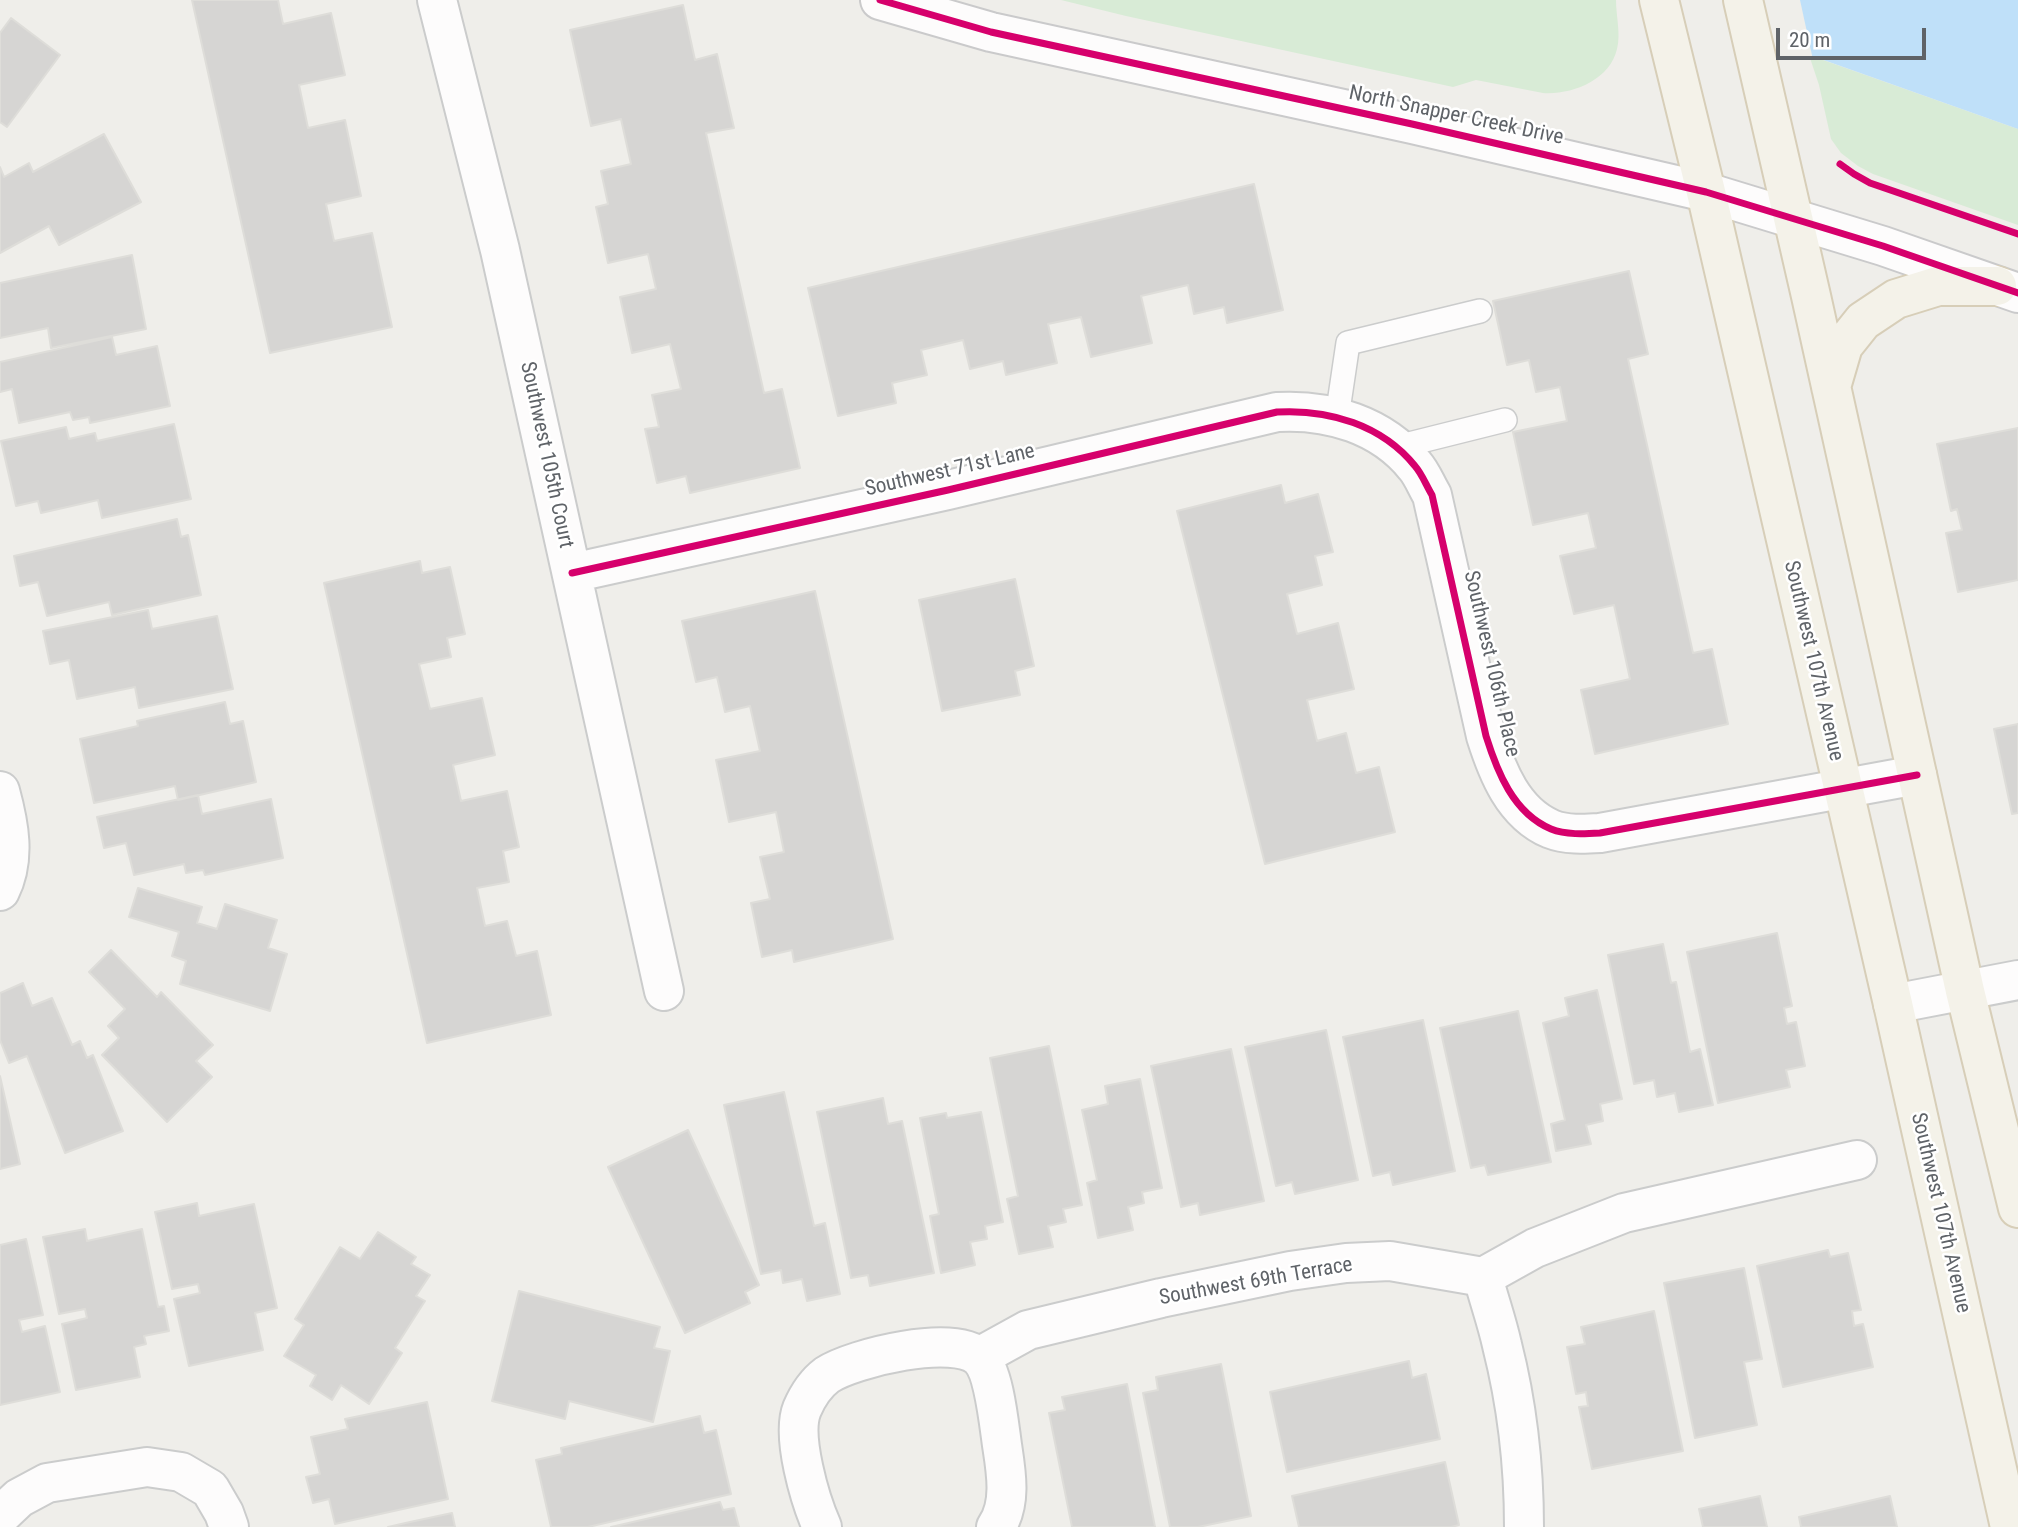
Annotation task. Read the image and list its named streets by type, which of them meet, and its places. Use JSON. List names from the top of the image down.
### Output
{
  "streets": {
    "main road": ["Southwest 107th Avenue"],
    "street": [
      "North Snapper Creek Drive",
      "Southwest 105th Court",
      "Southwest 71st Lane",
      "Southwest 106th Place",
      "Southwest 69th Terrace"
    ]
  },
  "crossings": [
    ["North Snapper Creek Drive", "Southwest 107th Avenue"],
    ["Southwest 105th Court", "Southwest 71st Lane"],
    ["Southwest 71st Lane", "Southwest 106th Place"],
    ["Southwest 107th Avenue", "Southwest 106th Place"]
  ],
  "scale_bar": "20 m"
}
